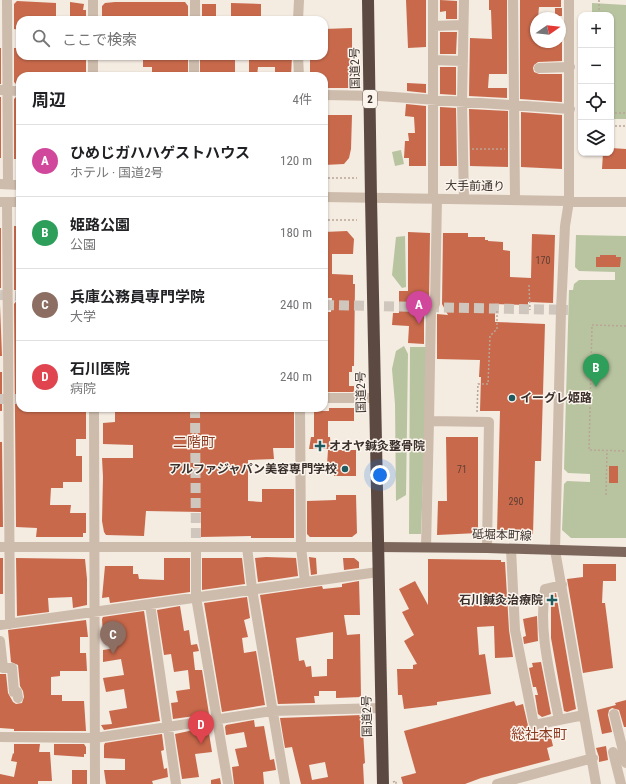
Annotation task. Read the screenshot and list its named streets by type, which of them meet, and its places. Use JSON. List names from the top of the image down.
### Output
{
  "streets": {
    "highway": ["国道2号", "2"],
    "main road": ["砥堀本町線"],
    "street": ["大手前通り"]
  },
  "crossings": [
    ["国道2号", "大手前通り"],
    ["国道2号", "砥堀本町線"]
  ],
  "districts": ["二階町", "総社本町"],
  "places": {
    "other": ["イーグレ姫路", "アルファジャパン美容専門学校"],
    "health": ["オオヤ鍼灸整骨院", "石川鍼灸治療院"]
  },
  "house_numbers": ["170", "71", "290"],
  "north": "right",
  "page": {
    "map_buttons": ["+", "−"],
    "search": "ここで検索",
    "heading": ["周辺", "4件"],
    "list": [
      {
        "mark": "A",
        "name": "ひめじガハハゲストハウス",
        "note": "ホテル · 国道2号",
        "value": "120 m"
      },
      {
        "mark": "B",
        "name": "姫路公園",
        "note": "公園",
        "value": "180 m"
      },
      {
        "mark": "C",
        "name": "兵庫公務員専門学院",
        "note": "大学",
        "value": "240 m"
      },
      {
        "mark": "D",
        "name": "石川医院",
        "note": "病院",
        "value": "240 m"
      }
    ],
    "pins": [
      "A",
      "B",
      "C",
      "D"
    ]
  }
}
